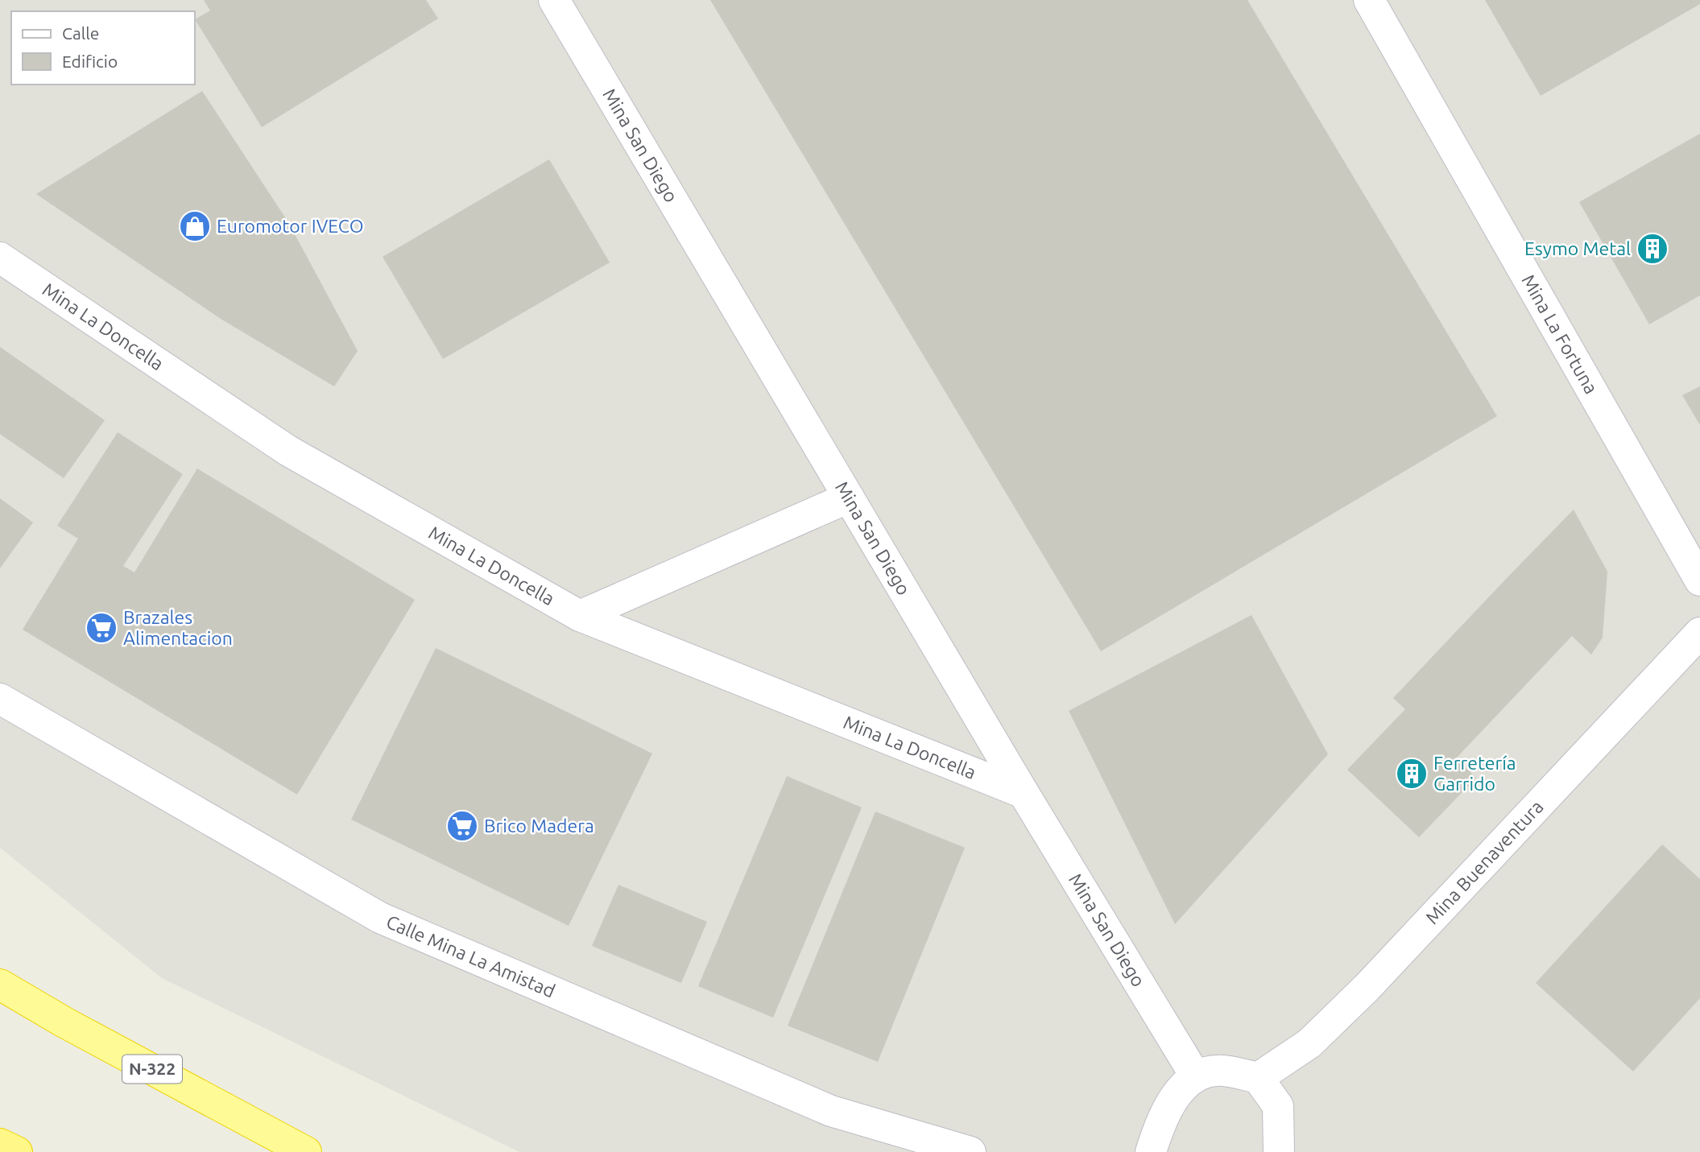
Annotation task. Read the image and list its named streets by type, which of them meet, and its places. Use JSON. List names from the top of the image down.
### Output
{
  "streets": {
    "highway": ["N-322"],
    "street": [
      "Mina San Diego",
      "Mina La Doncella",
      "Mina La Fortuna",
      "Mina Buenaventura",
      "Calle Mina La Amistad"
    ]
  },
  "crossings": [
    ["Mina San Diego", "Mina La Doncella"]
  ],
  "places": {
    "shop": ["Euromotor IVECO"],
    "building": ["Esymo Metal", "Ferretería Garrido"],
    "supermarket": ["Brazales Alimentacion", "Brico Madera"]
  },
  "legend": ["Calle", "Edificio"]
}
